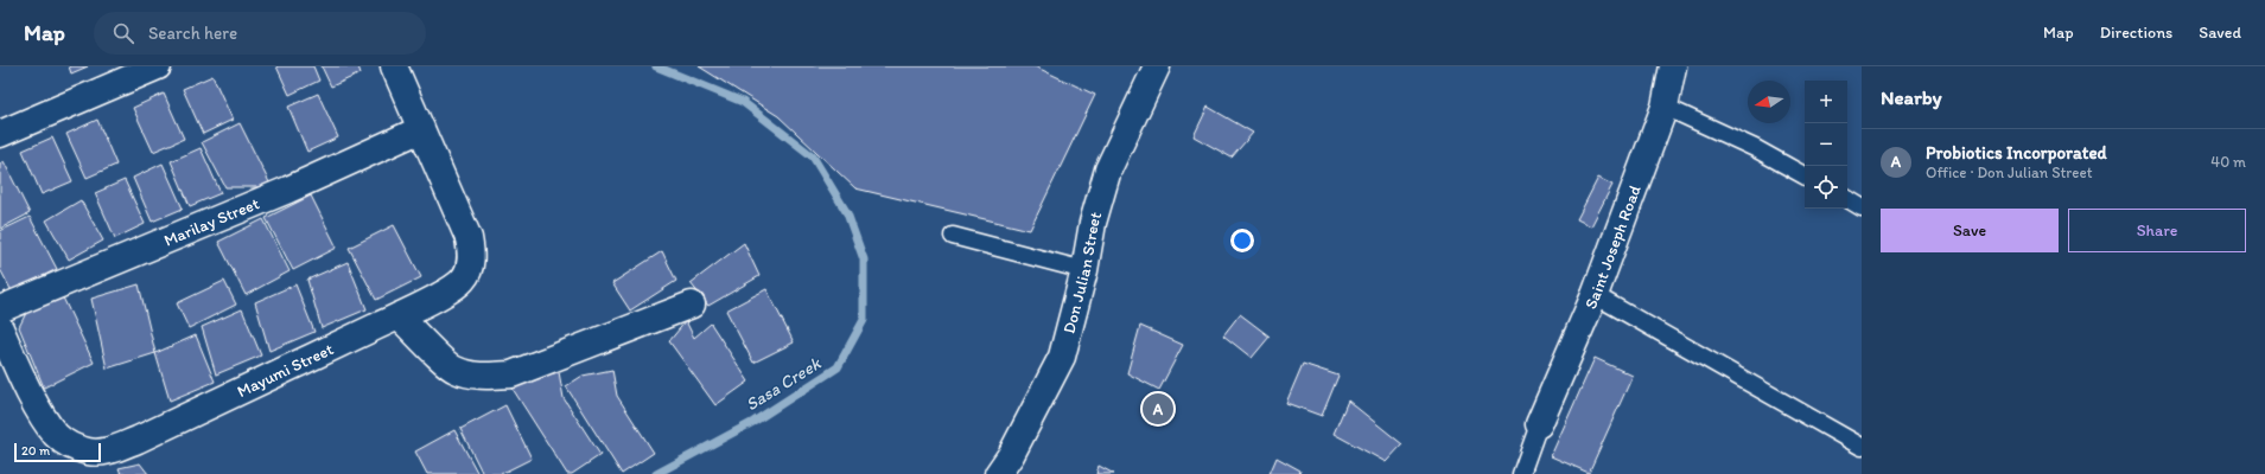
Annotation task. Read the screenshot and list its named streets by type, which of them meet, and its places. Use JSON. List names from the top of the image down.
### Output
{
  "streets": {
    "street": [
      "Marilay Street",
      "Saint Joseph Road",
      "Don Julian Street",
      "Mayumi Street"
    ]
  },
  "crossings": [
    ["Marilay Street", "Mayumi Street"]
  ],
  "water": ["Sasa Creek"],
  "scale_bar": "20 m",
  "north": "left",
  "page": {
    "header": "Map",
    "search": "Search here",
    "nav": ["Map", "Directions", "Saved"],
    "heading": "Nearby",
    "map_buttons": ["+", "−"],
    "list": [
      {
        "mark": "A",
        "name": "Probiotics Incorporated",
        "note": "Office · Don Julian Street",
        "value": "40 m"
      }
    ],
    "buttons": ["Save", "Share"],
    "pins": "A",
    "scale": "20 m"
  }
}
